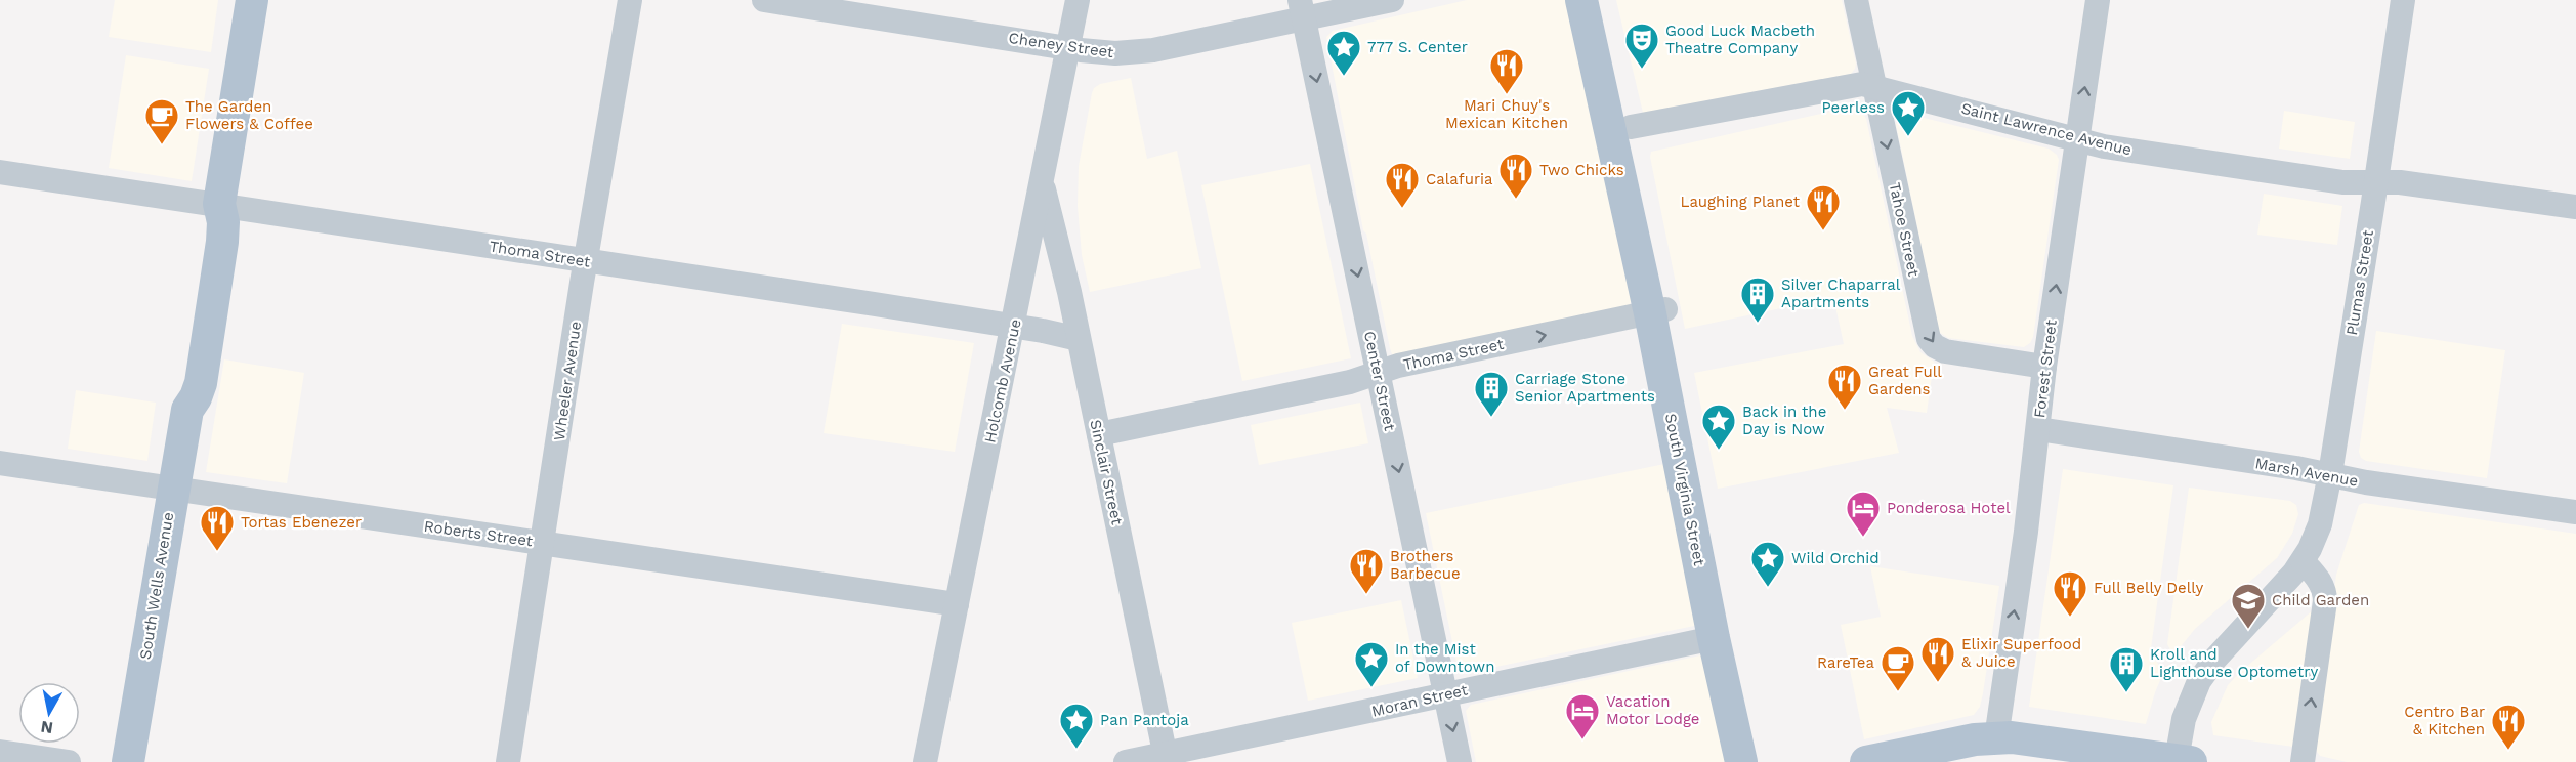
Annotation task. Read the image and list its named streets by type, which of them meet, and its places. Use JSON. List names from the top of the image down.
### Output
{
  "streets": {
    "main road": ["South Virginia Street", "South Wells Avenue"],
    "street": [
      "Cheney Street",
      "Saint Lawrence Avenue",
      "Tahoe Street",
      "Thoma Street",
      "Plumas Street",
      "Forest Street",
      "Wheeler Avenue",
      "Holcomb Avenue",
      "Center Street",
      "Sinclair Street",
      "Marsh Avenue",
      "Roberts Street",
      "Moran Street"
    ]
  },
  "crossings": [
    ["Cheney Street", "Holcomb Avenue"],
    ["Cheney Street", "Center Street"],
    ["Saint Lawrence Avenue", "Tahoe Street"],
    ["Saint Lawrence Avenue", "Plumas Street"],
    ["Saint Lawrence Avenue", "Forest Street"],
    ["Saint Lawrence Avenue", "South Virginia Street"],
    ["Tahoe Street", "Forest Street"],
    ["Thoma Street", "Wheeler Avenue"],
    ["Thoma Street", "Holcomb Avenue"],
    ["Thoma Street", "Center Street"],
    ["Thoma Street", "Sinclair Street"],
    ["Thoma Street", "South Virginia Street"],
    ["Thoma Street", "South Wells Avenue"],
    ["Plumas Street", "Marsh Avenue"],
    ["Forest Street", "Marsh Avenue"],
    ["Wheeler Avenue", "Roberts Street"],
    ["Holcomb Avenue", "Sinclair Street"],
    ["Holcomb Avenue", "Roberts Street"],
    ["Center Street", "Moran Street"],
    ["Sinclair Street", "Moran Street"],
    ["South Virginia Street", "Moran Street"],
    ["Roberts Street", "South Wells Avenue"]
  ],
  "one_way": ["Tahoe Street", "Forest Street", "Center Street"],
  "places": {
    "theatre": ["Good Luck Macbeth Theatre Company"],
    "place": [
      "777 S. Center",
      "Peerless",
      "Back in the Day is Now",
      "Wild Orchid",
      "In the Mist of Downtown",
      "Pan Pantoja"
    ],
    "restaurant": [
      "Mari Chuy's Mexican Kitchen",
      "Two Chicks",
      "Calafuria",
      "Laughing Planet",
      "Great Full Gardens",
      "Tortas Ebenezer",
      "Brothers Barbecue",
      "Full Belly Delly",
      "Elixir Superfood & Juice",
      "Centro Bar & Kitchen"
    ],
    "cafe": ["The Garden Flowers & Coffee", "RareTea"],
    "building": ["Silver Chaparral Apartments", "Carriage Stone Senior Apartments", "Kroll and Lighthouse Optometry"],
    "hotel": ["Ponderosa Hotel", "Vacation Motor Lodge"],
    "school or university": ["Child Garden"]
  },
  "north": "bottom"
}
